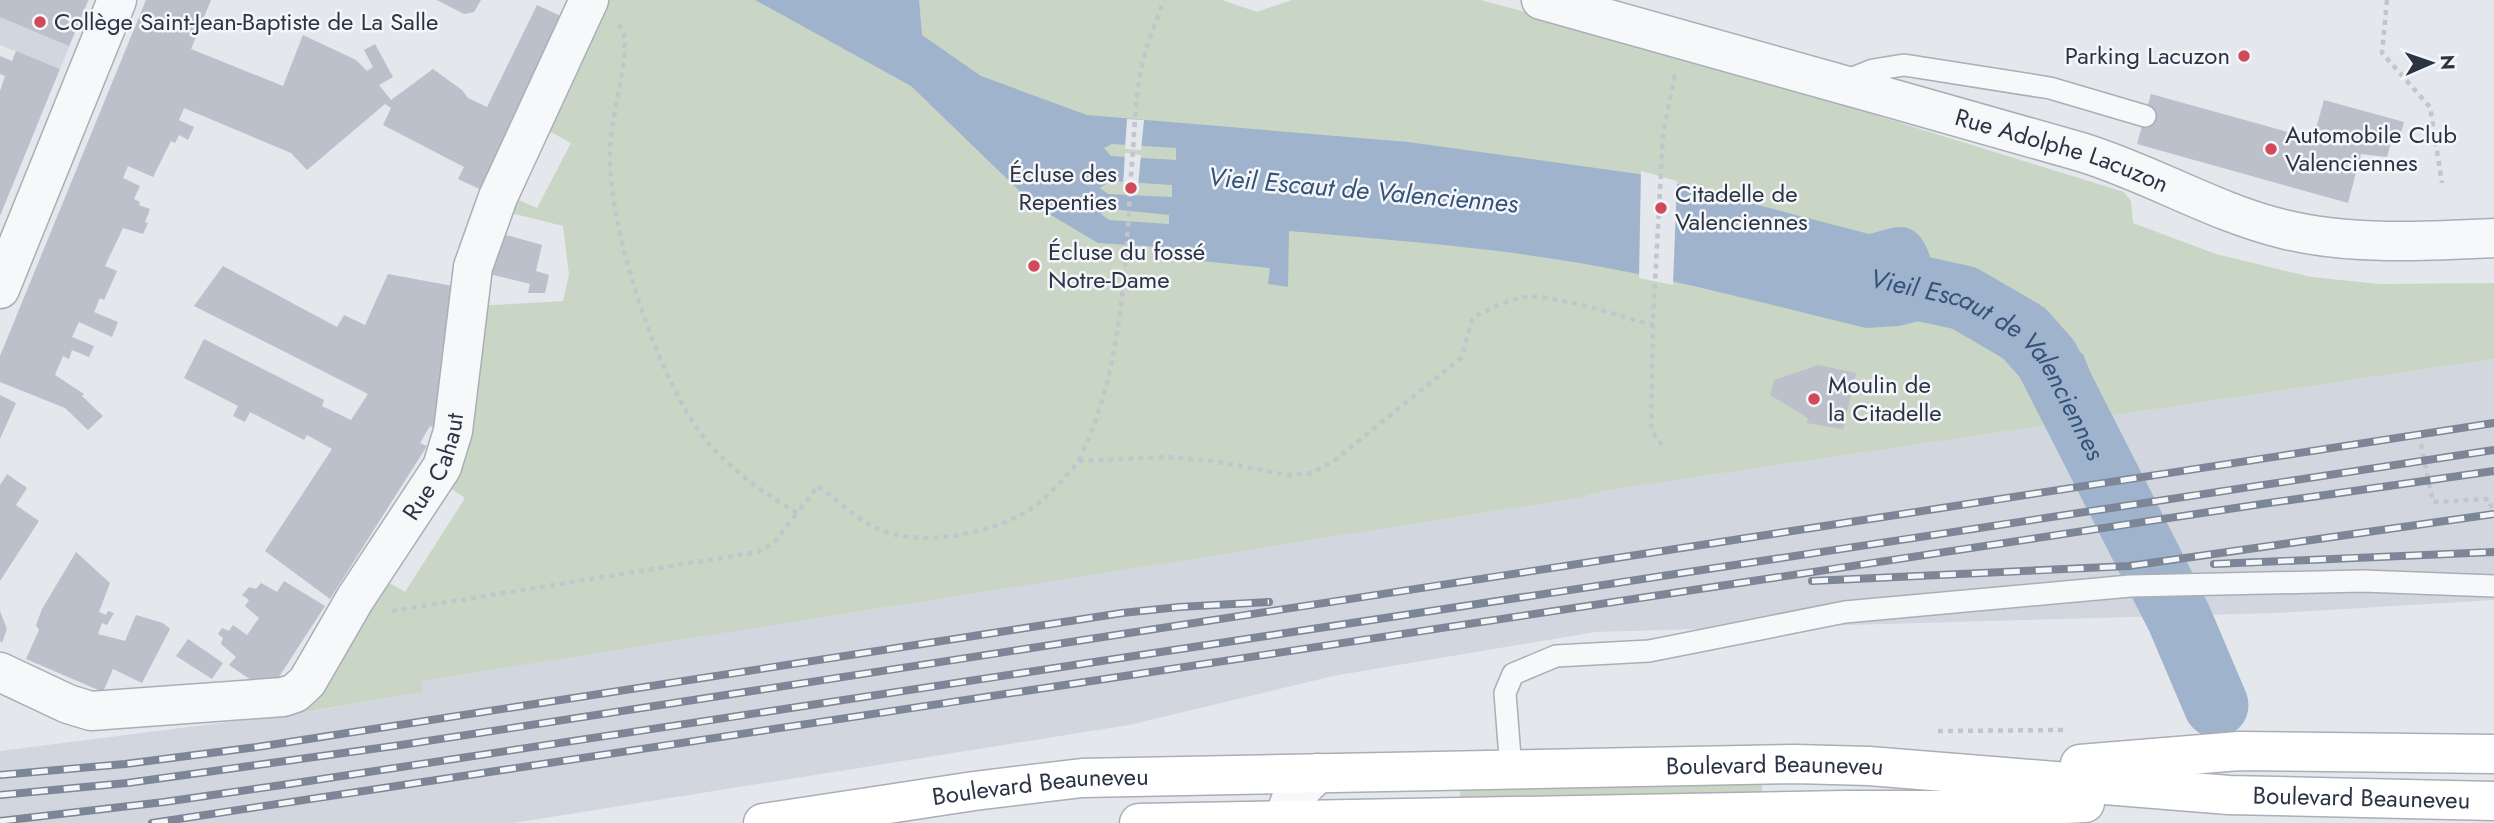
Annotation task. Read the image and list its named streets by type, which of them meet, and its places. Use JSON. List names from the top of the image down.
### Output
{
  "streets": {
    "main road": ["Boulevard Beauneveu"],
    "street": ["Rue Adolphe Lacuzon", "Rue Cahaut"]
  },
  "water": ["Vieil Escaut de Valenciennes"],
  "places": [
    "Collège Saint-Jean-Baptiste de La Salle",
    "Parking Lacuzon",
    "Automobile Club Valenciennes",
    "Écluse des Repenties",
    "Citadelle de Valenciennes",
    "Écluse du fossé Notre-Dame",
    "Moulin de la Citadelle"
  ],
  "north": "right"
}
